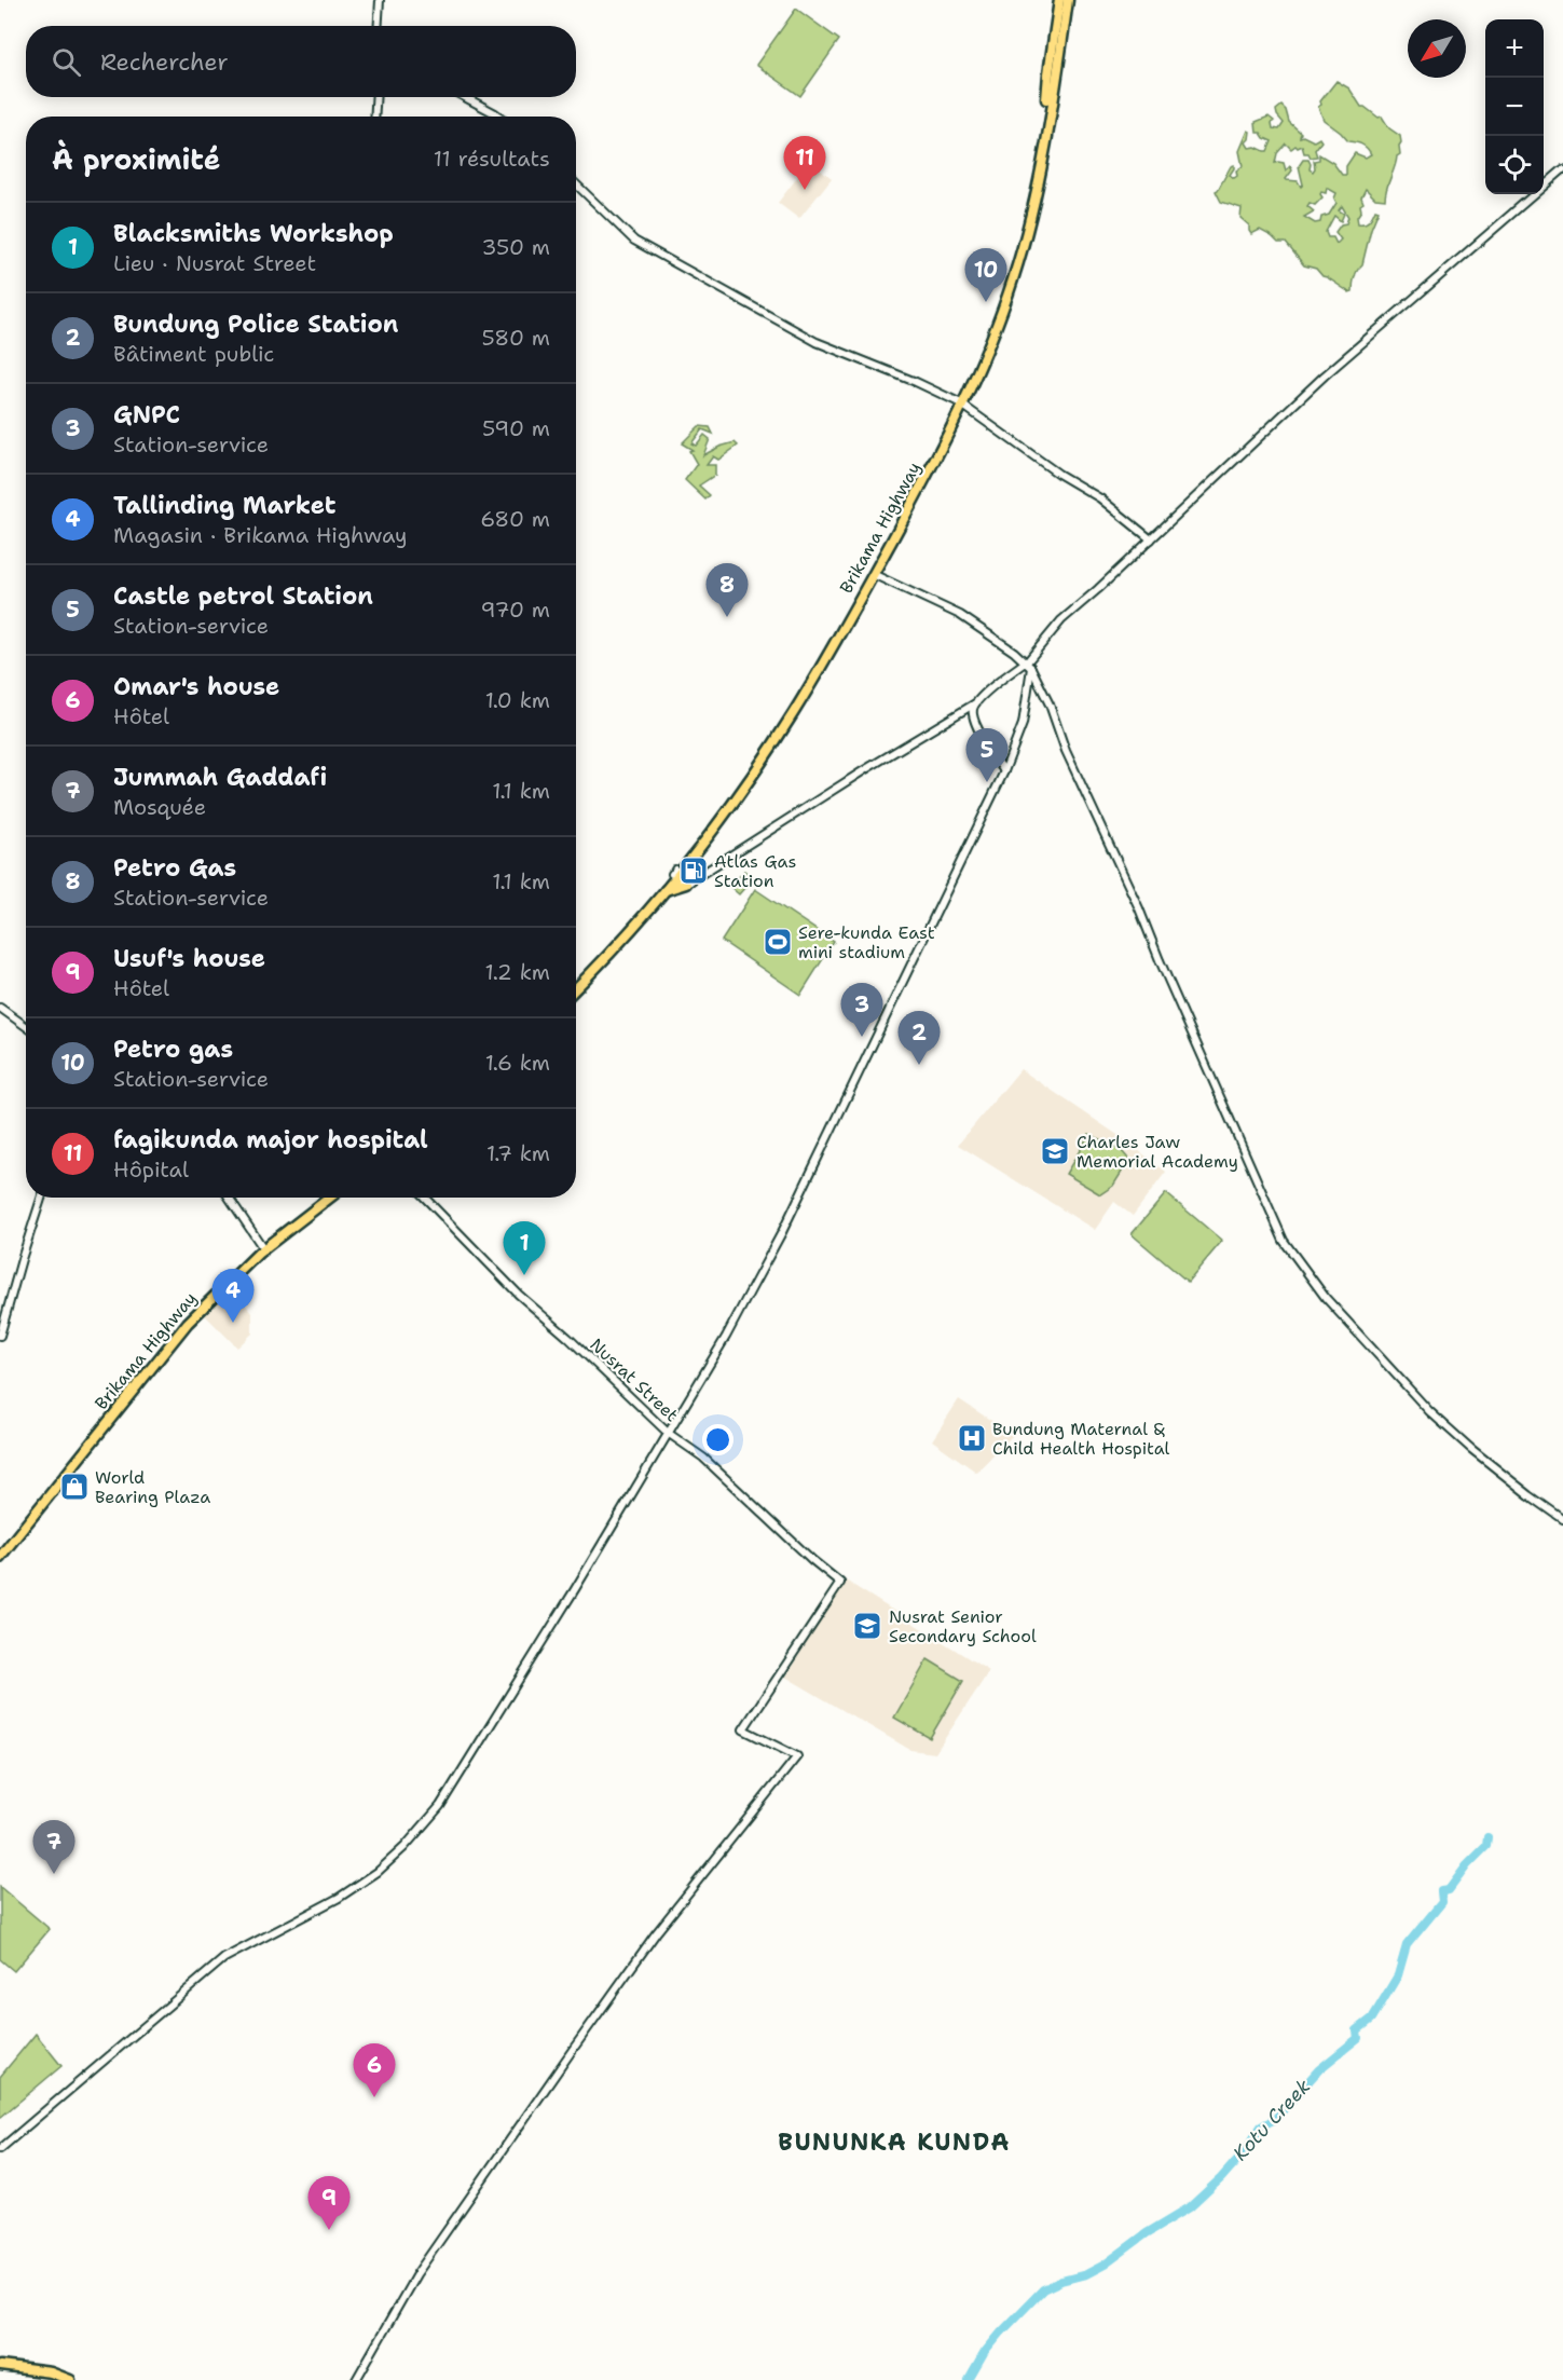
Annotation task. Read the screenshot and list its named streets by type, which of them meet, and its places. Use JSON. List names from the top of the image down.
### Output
{
  "streets": {
    "main road": ["Brikama Highway"],
    "street": ["Nusrat Street"]
  },
  "districts": ["BUNUNKA KUNDA"],
  "water": ["Kotu Creek"],
  "places": {
    "fuel station": ["Atlas Gas Station"],
    "sports": ["Sere-kunda East mini stadium"],
    "school or university": ["Charles Jaw Memorial Academy", "Nusrat Senior Secondary School"],
    "hospital": ["Bundung Maternal & Child Health Hospital"],
    "shop": ["World Bearing Plaza"]
  },
  "north": "bottom left",
  "page": {
    "map_buttons": ["+", "−"],
    "search": "Rechercher",
    "heading": ["À proximité", "11 résultats"],
    "pins": [
      "11",
      "10",
      "8",
      "5",
      "3",
      "2",
      "1",
      "4",
      "7",
      "6",
      "9"
    ],
    "list": [
      {
        "mark": "1",
        "name": "Blacksmiths Workshop",
        "note": "Lieu · Nusrat Street",
        "value": "350 m"
      },
      {
        "mark": "2",
        "name": "Bundung Police Station",
        "note": "Bâtiment public",
        "value": "580 m"
      },
      {
        "mark": "3",
        "name": "GNPC",
        "note": "Station-service",
        "value": "590 m"
      },
      {
        "mark": "4",
        "name": "Tallinding Market",
        "note": "Magasin · Brikama Highway",
        "value": "680 m"
      },
      {
        "mark": "5",
        "name": "Castle petrol Station",
        "note": "Station-service",
        "value": "970 m"
      },
      {
        "mark": "6",
        "name": "Omar's house",
        "note": "Hôtel",
        "value": "1.0 km"
      },
      {
        "mark": "7",
        "name": "Jummah Gaddafi",
        "note": "Mosquée",
        "value": "1.1 km"
      },
      {
        "mark": "8",
        "name": "Petro Gas",
        "note": "Station-service",
        "value": "1.1 km"
      },
      {
        "mark": "9",
        "name": "Usuf's house",
        "note": "Hôtel",
        "value": "1.2 km"
      },
      {
        "mark": "10",
        "name": "Petro gas",
        "note": "Station-service",
        "value": "1.6 km"
      },
      {
        "mark": "11",
        "name": "fagikunda major hospital",
        "note": "Hôpital",
        "value": "1.7 km"
      }
    ]
  }
}
